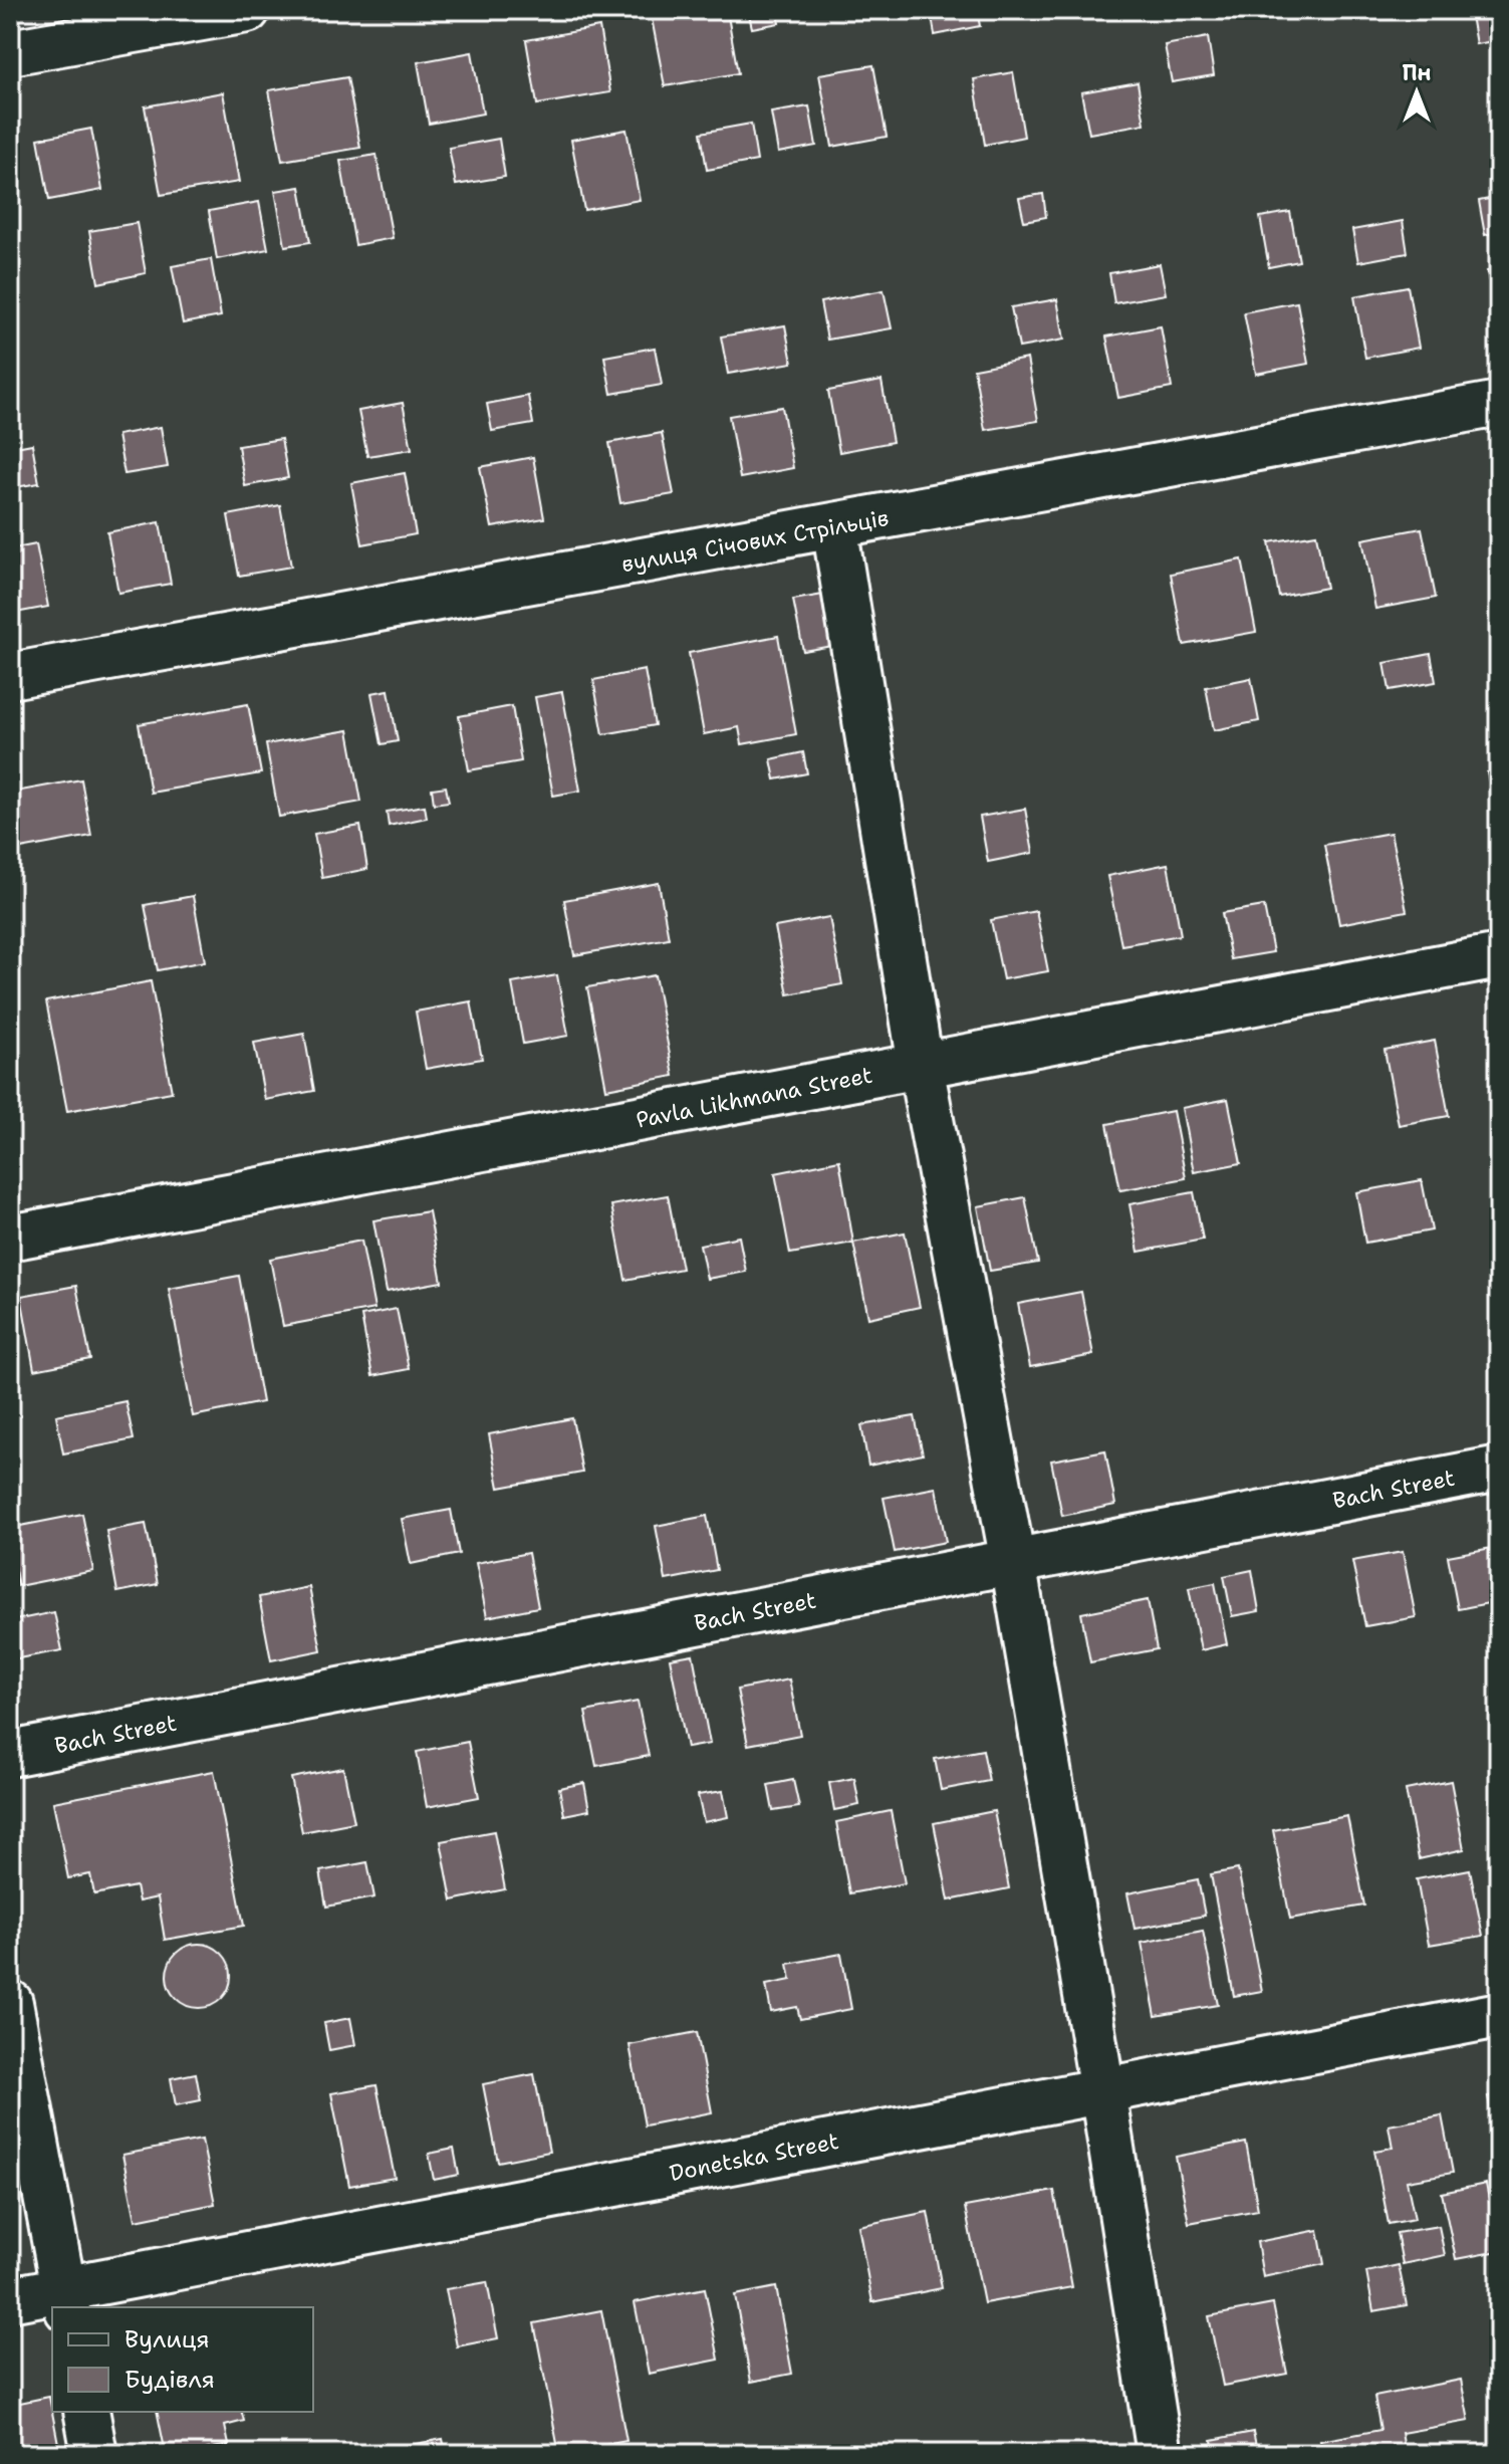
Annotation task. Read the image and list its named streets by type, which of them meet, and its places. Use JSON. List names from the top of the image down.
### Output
{
  "streets": {
    "street": [
      "вулиця Січових Стрільців",
      "Pavla Likhmana Street",
      "Bach Street",
      "Donetska Street"
    ]
  },
  "legend": ["Вулиця", "Будівля"],
  "north": "top"
}
